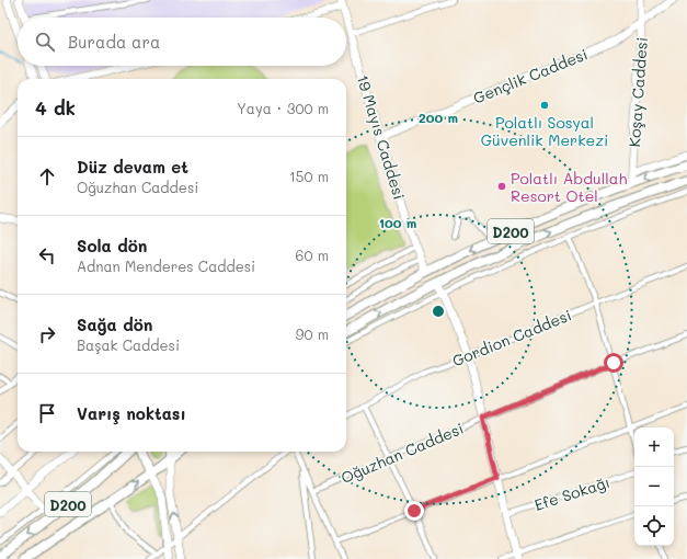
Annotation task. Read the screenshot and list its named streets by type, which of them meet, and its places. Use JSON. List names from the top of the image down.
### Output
{
  "streets": {
    "highway": ["D200"],
    "street": [
      "Gençlik Caddesi",
      "Koşay Caddesi",
      "19 Mayıs Caddesi",
      "Gordion Caddesi",
      "Oğuzhan Caddesi",
      "Efe Sokağı"
    ]
  },
  "crossings": [
    ["Gençlik Caddesi", "Koşay Caddesi"],
    ["Gençlik Caddesi", "19 Mayıs Caddesi"],
    ["Koşay Caddesi", "D200"],
    ["19 Mayıs Caddesi", "D200"]
  ],
  "places": ["Polatlı Sosyal Güvenlik Merkezi", "Polatlı Abdullah Resort Otel"],
  "page": {
    "search": "Burada ara",
    "heading": ["4 dk", "Yaya · 300 m"],
    "list": [
      ["Düz devam et", "Oğuzhan Caddesi", "150 m"],
      ["Sola dön", "Adnan Menderes Caddesi", "60 m"],
      ["Sağa dön", "Başak Caddesi", "90 m"],
      "Varış noktası"
    ],
    "map_buttons": ["+", "−"]
  },
  "rings": ["200 m", "100 m"]
}
